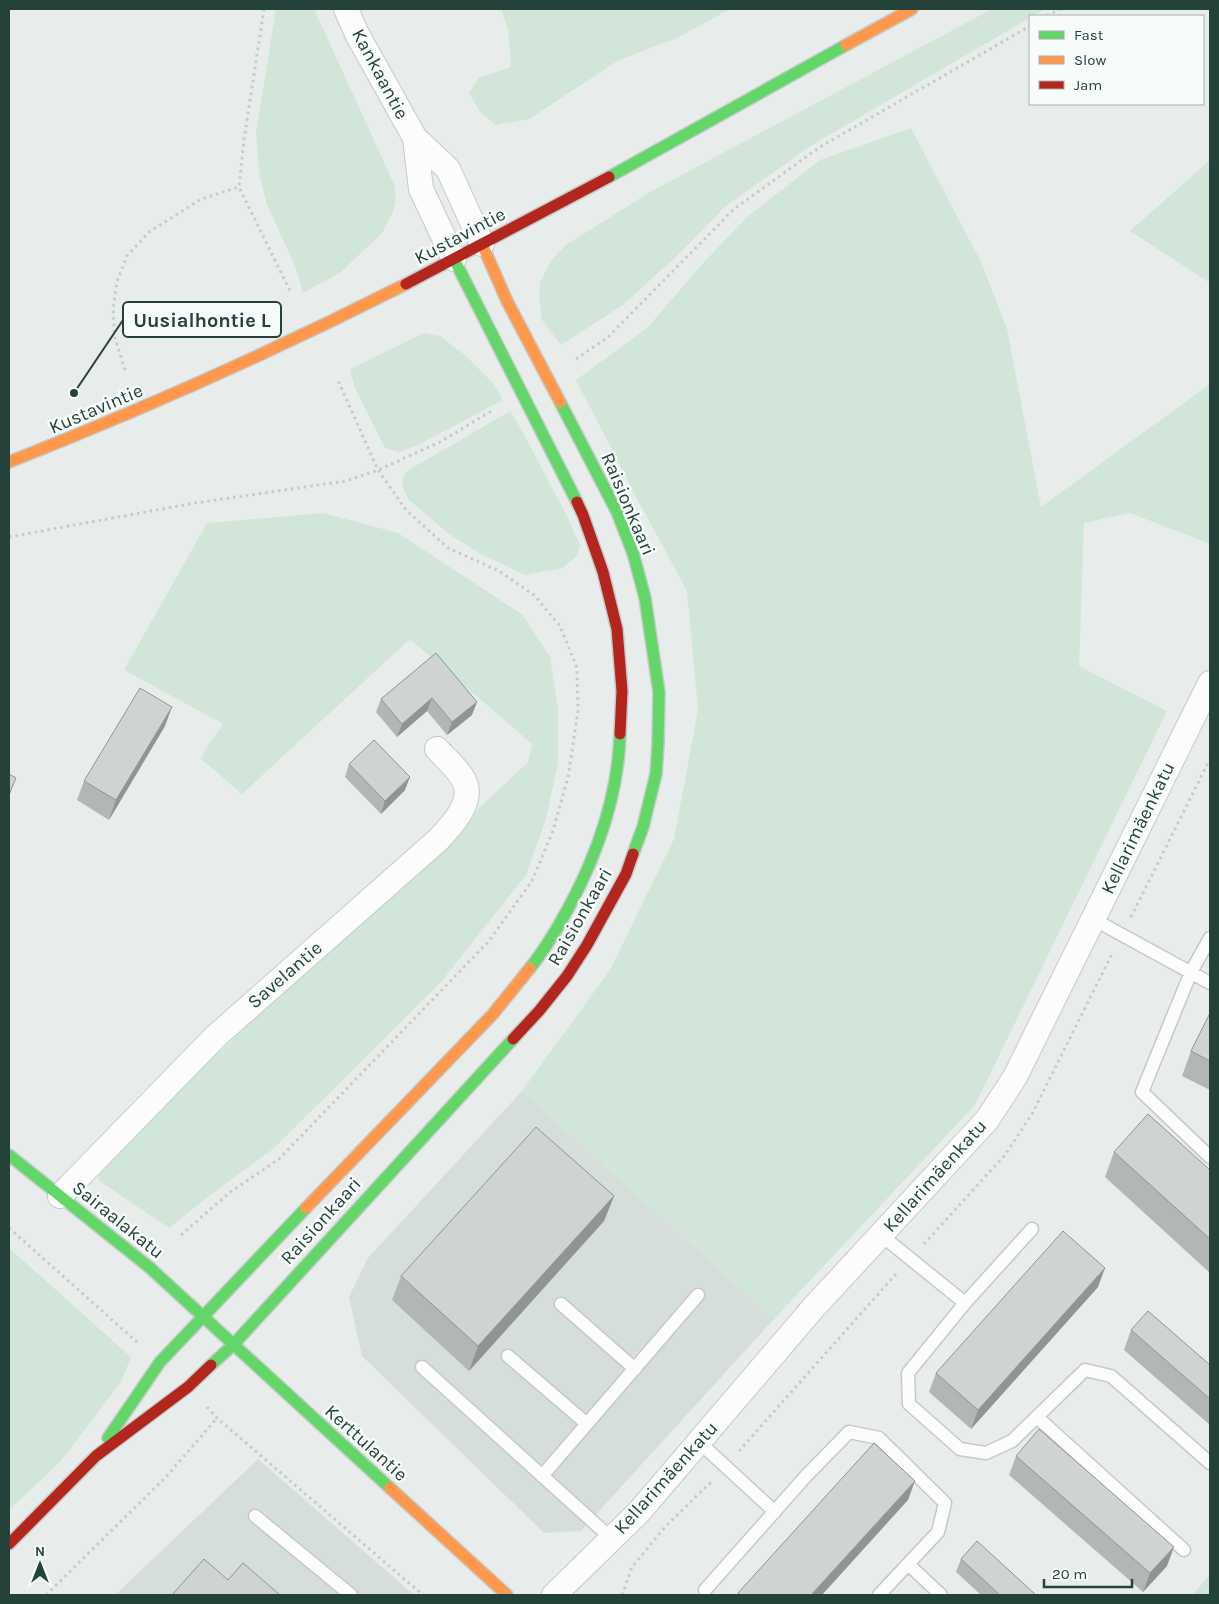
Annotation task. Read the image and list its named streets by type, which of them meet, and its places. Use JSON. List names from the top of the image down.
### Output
{
  "streets": {
    "main road": [
      "Kustavintie",
      "Raisionkaari",
      "Sairaalakatu",
      "Kerttulantie"
    ],
    "street": ["Kankaantie", "Kellarimäenkatu", "Savelantie"]
  },
  "crossings": [
    ["Kankaantie", "Kustavintie"],
    ["Kankaantie", "Raisionkaari"],
    ["Kustavintie", "Raisionkaari"],
    ["Raisionkaari", "Sairaalakatu"],
    ["Raisionkaari", "Kerttulantie"],
    ["Savelantie", "Sairaalakatu"],
    ["Sairaalakatu", "Kerttulantie"]
  ],
  "places": ["Uusialhontie L"],
  "legend": ["Fast", "Slow", "Jam"],
  "scale_bar": "20 m",
  "north": "top"
}
